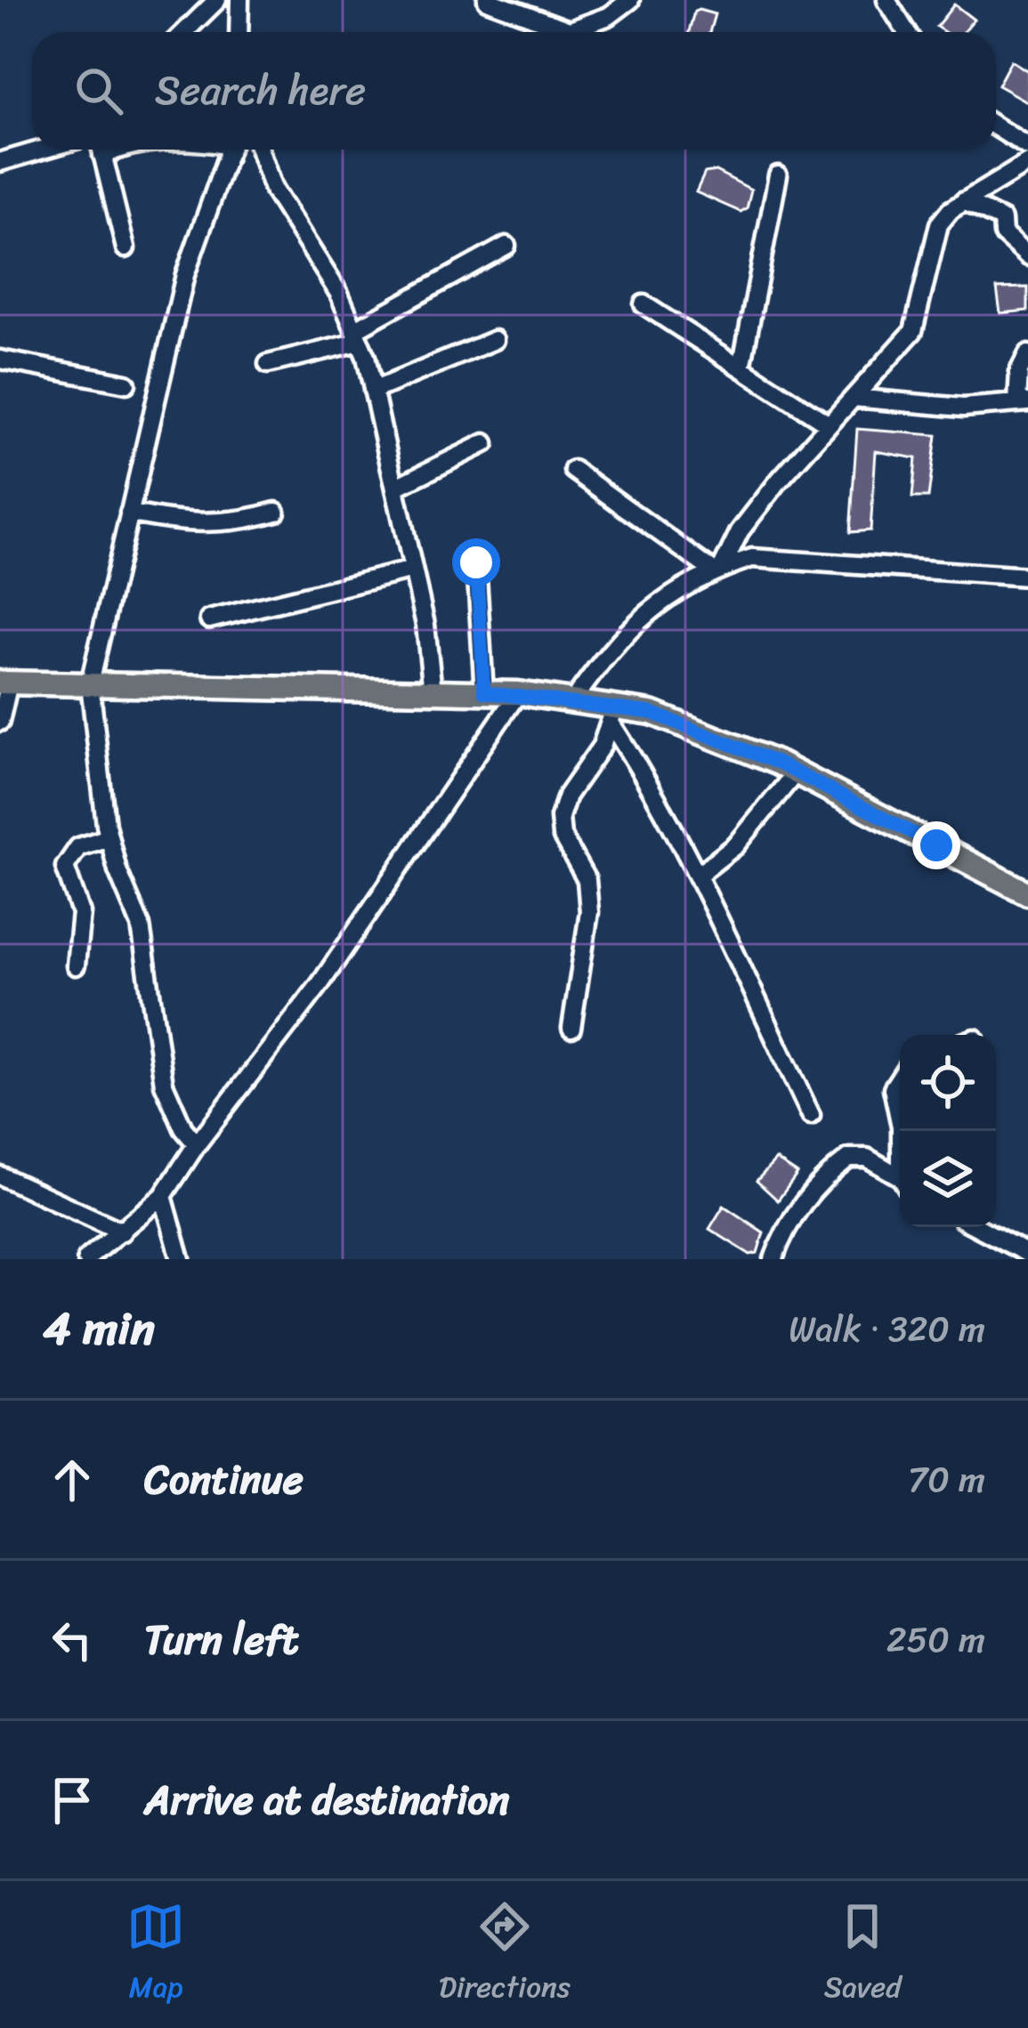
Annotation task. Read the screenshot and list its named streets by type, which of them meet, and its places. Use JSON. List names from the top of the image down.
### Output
{
  "page": {
    "search": "Search here",
    "heading": ["4 min", "Walk · 320 m"],
    "list": [
      ["Continue", "70 m"],
      ["Turn left", "250 m"],
      "Arrive at destination"
    ],
    "nav": ["Map", "Directions", "Saved"]
  }
}
